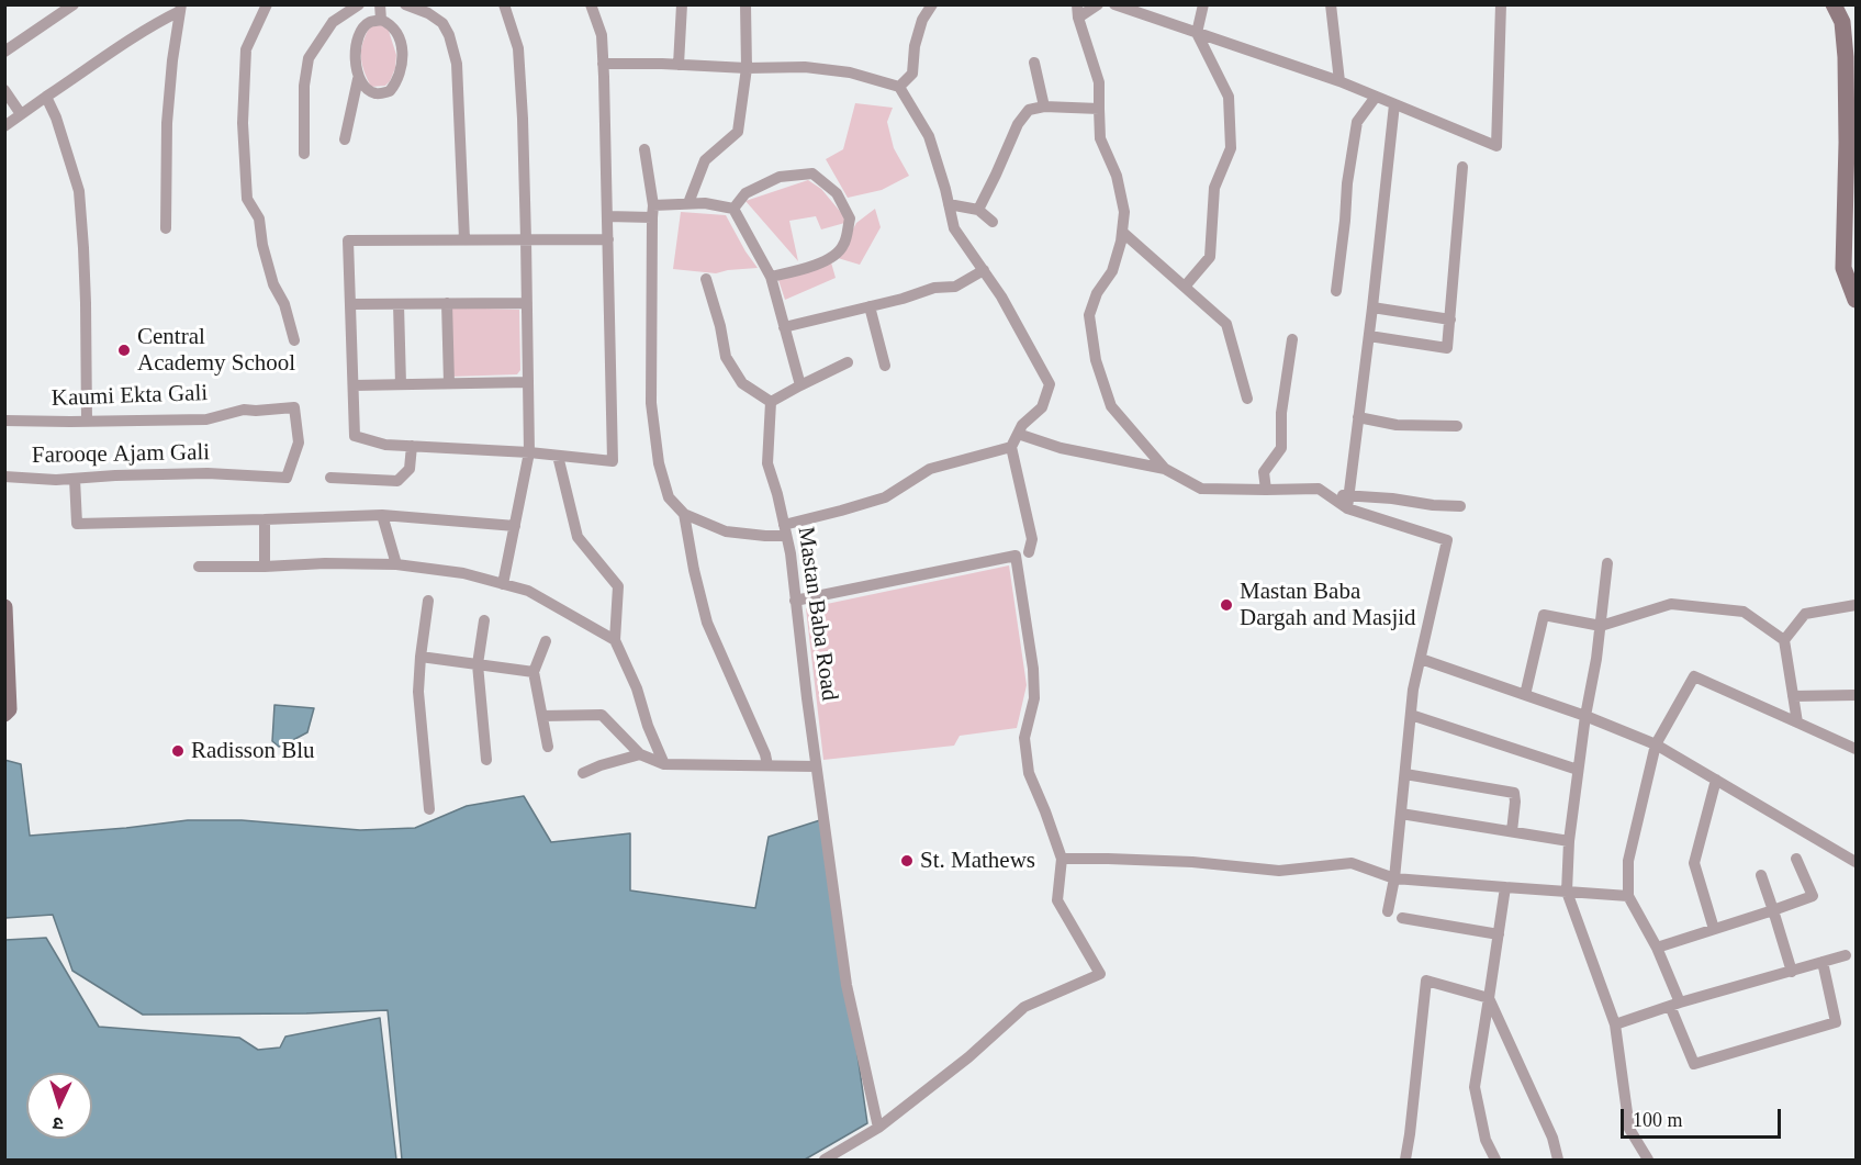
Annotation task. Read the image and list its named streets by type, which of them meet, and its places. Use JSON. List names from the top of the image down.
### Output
{
  "streets": {
    "street": ["Kaumi Ekta Gali", "Farooqe Ajam Gali", "Mastan Baba Road"]
  },
  "crossings": [
    ["Kaumi Ekta Gali", "Farooqe Ajam Gali"]
  ],
  "places": [
    "Central Academy School",
    "Mastan Baba Dargah and Masjid",
    "Radisson Blu",
    "St. Mathews"
  ],
  "scale_bar": "100 m",
  "north": "bottom"
}
